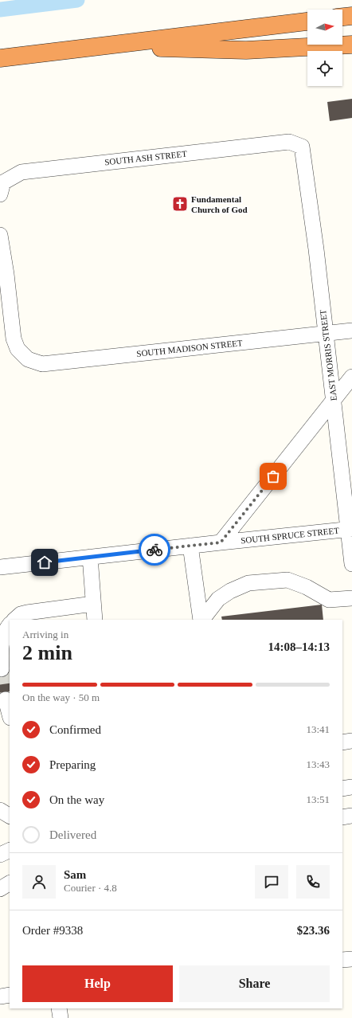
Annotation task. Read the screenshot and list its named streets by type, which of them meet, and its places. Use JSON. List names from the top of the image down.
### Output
{
  "streets": {
    "street": [
      "SOUTH ASH STREET",
      "SOUTH MADISON STREET",
      "EAST MORRIS STREET",
      "SOUTH SPRUCE STREET"
    ]
  },
  "crossings": [
    ["SOUTH ASH STREET", "EAST MORRIS STREET"],
    ["SOUTH MADISON STREET", "EAST MORRIS STREET"],
    ["EAST MORRIS STREET", "SOUTH SPRUCE STREET"]
  ],
  "places": {
    "church": ["Fundamental Church of God"]
  },
  "north": "right",
  "page": {
    "heading": ["2 min", "Arriving in", "14:08–14:13"],
    "panel": [
      "Sam",
      "Courier · 4.8",
      "Order #9338",
      "$23.36"
    ],
    "bar": "On the way · 50 m",
    "list": [
      ["Confirmed", "13:41"],
      ["Preparing", "13:43"],
      ["On the way", "13:51"],
      "Delivered"
    ],
    "buttons": ["Help", "Share"]
  }
}
